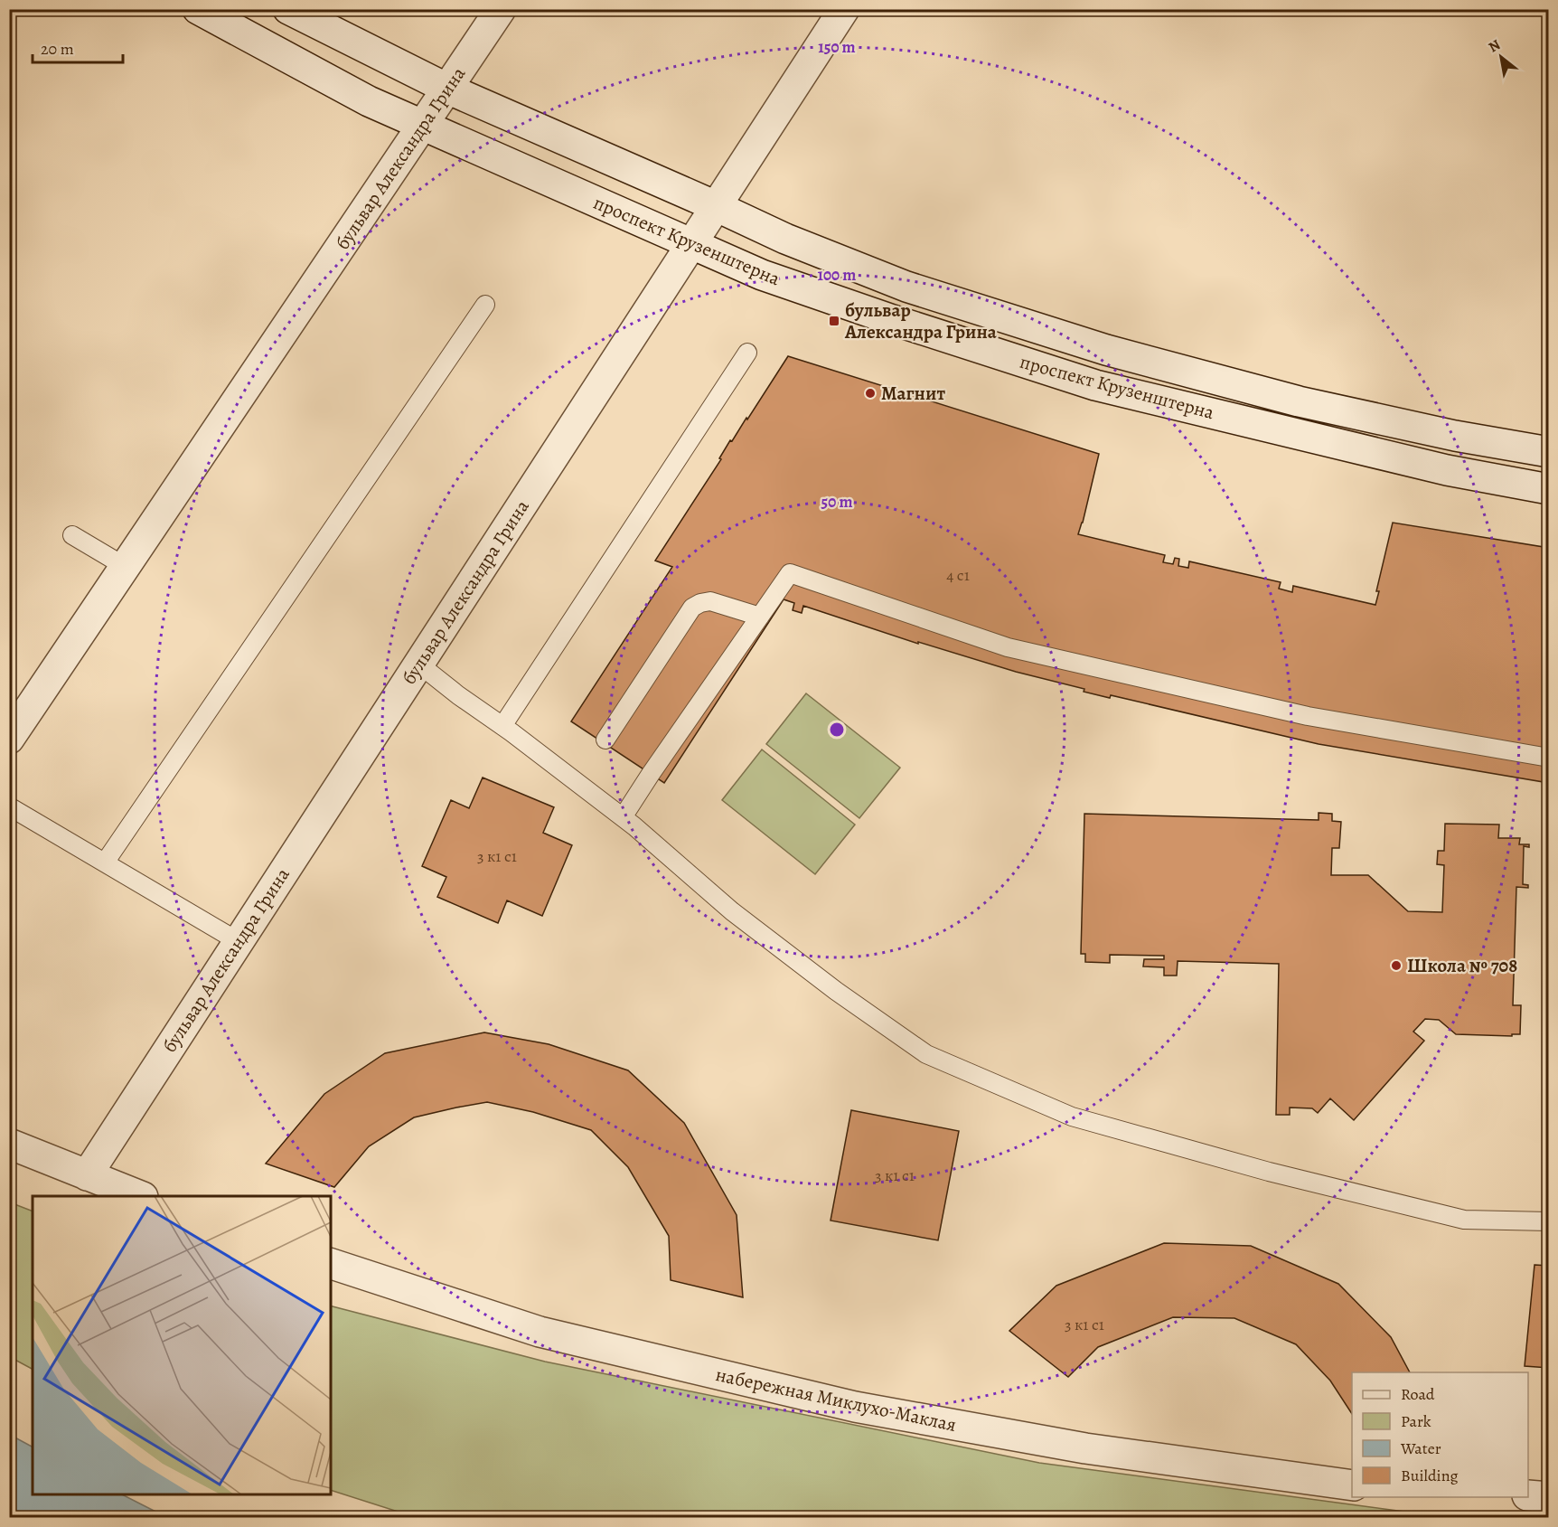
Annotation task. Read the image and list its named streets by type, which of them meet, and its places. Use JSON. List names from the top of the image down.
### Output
{
  "streets": {
    "street": ["бульвар Александра Грина", "проспект Крузенштерна", "набережная Миклухо-Маклая"]
  },
  "crossings": [
    ["бульвар Александра Грина", "проспект Крузенштерна"]
  ],
  "places": {
    "transit": ["бульвар Александра Грина"],
    "other": ["Магнит", "Школа № 708"]
  },
  "house_numbers": [
    "4 с1",
    "3 к1 с1",
    "3 к1 с1",
    "3 к1 с1"
  ],
  "legend": [
    "Road",
    "Park",
    "Water",
    "Building"
  ],
  "scale_bar": "20 m",
  "north": "top left",
  "rings": ["150 m", "100 m", "50 m"]
}
